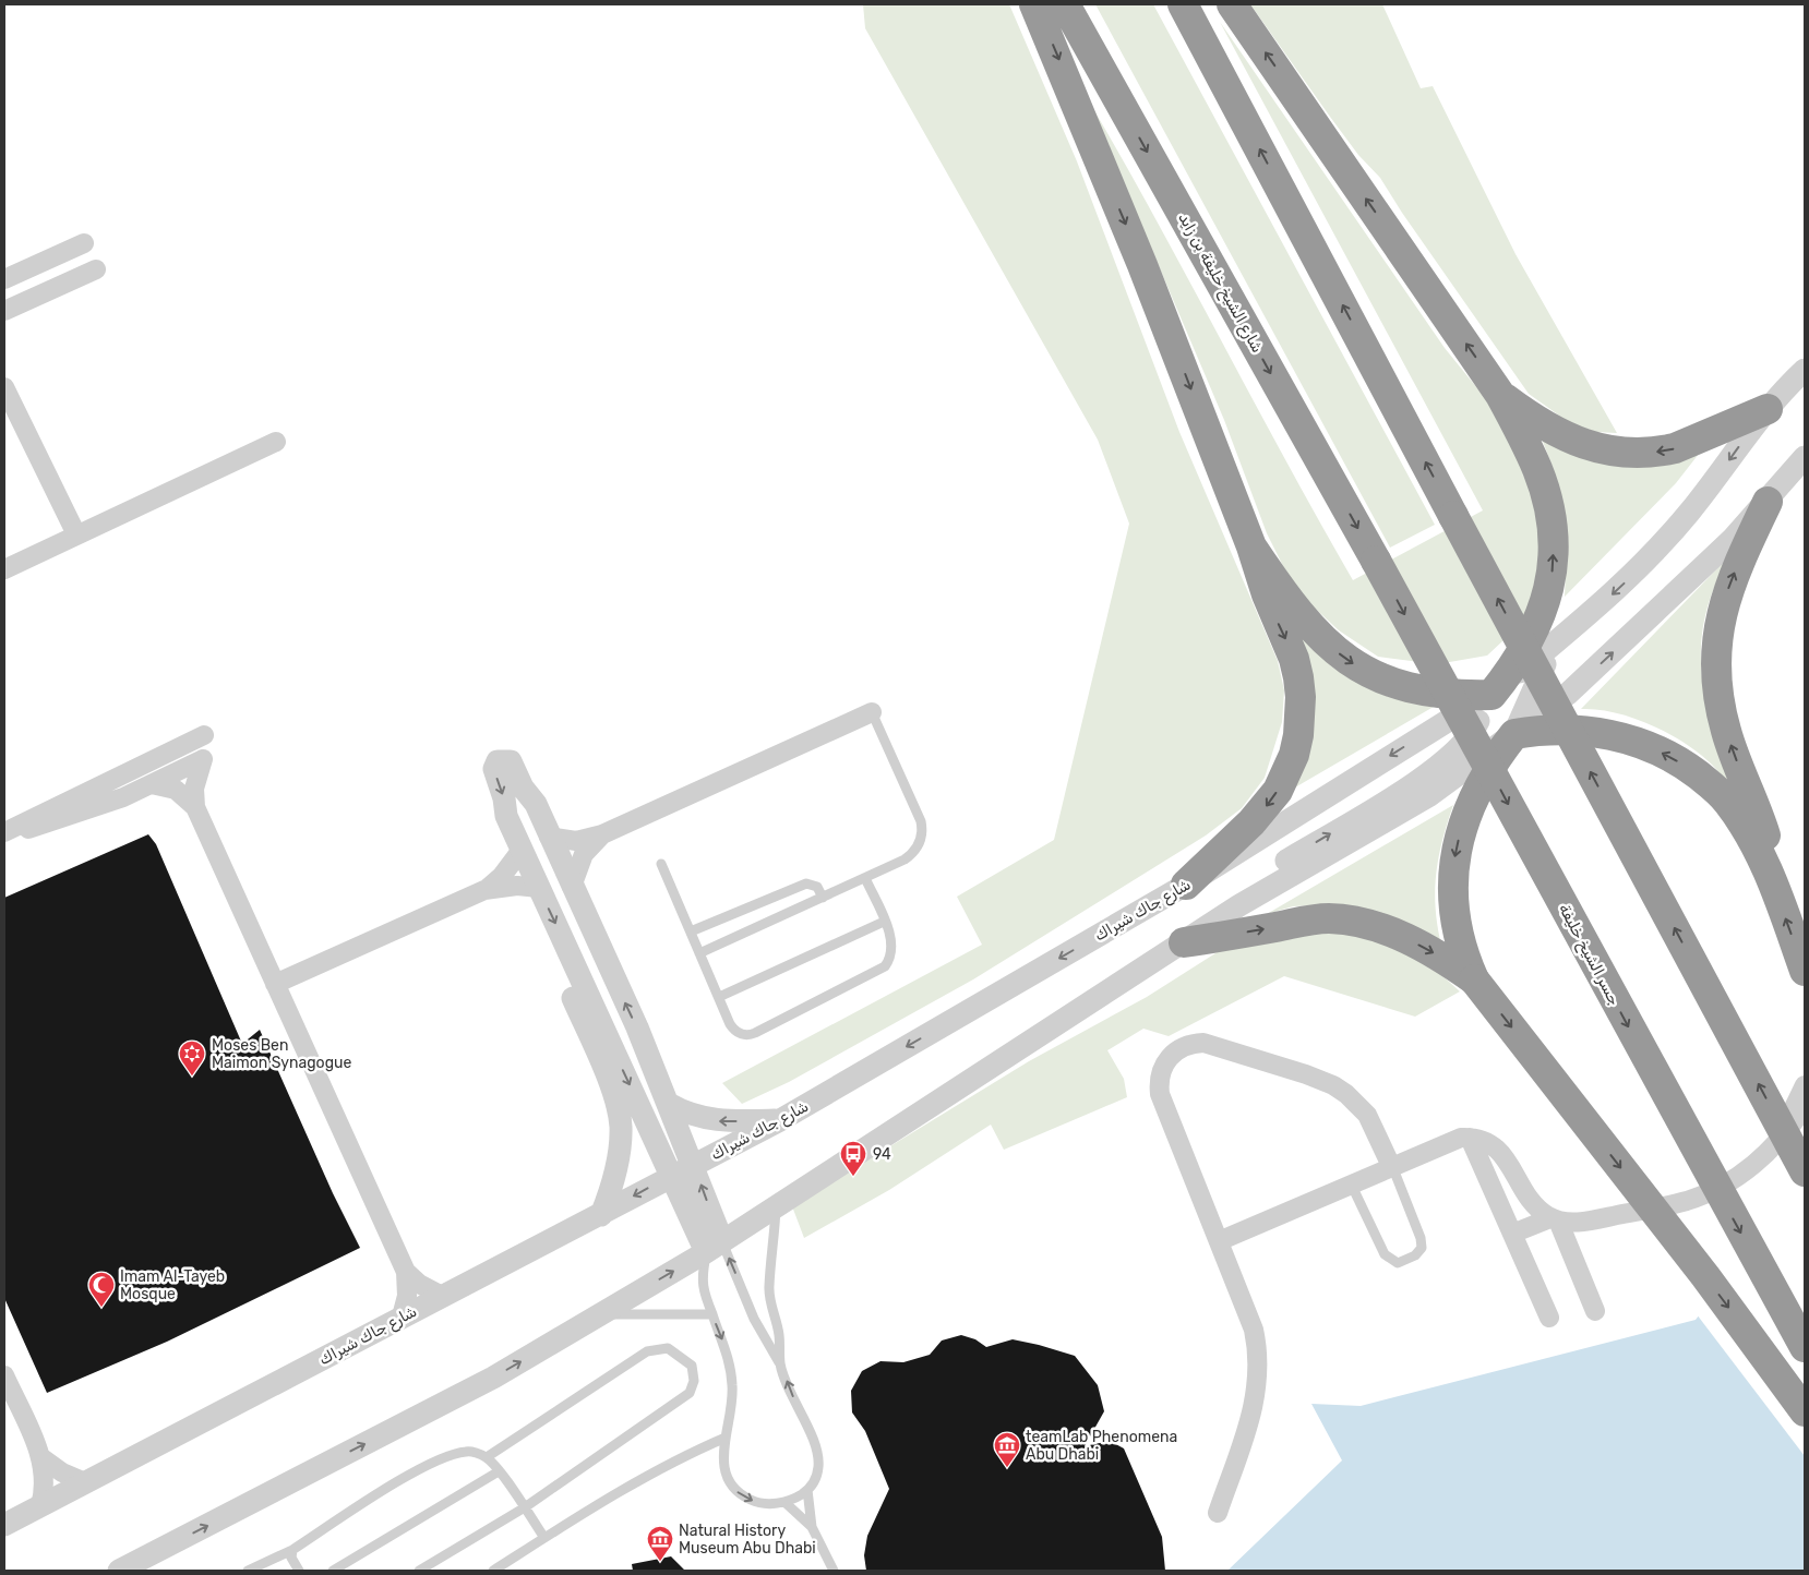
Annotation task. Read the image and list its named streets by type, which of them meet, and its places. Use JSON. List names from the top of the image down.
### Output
{
  "streets": {
    "highway": ["شارع الشيخ خليفة بن زايد", "جسر الشيخ خليفة"],
    "street": ["شارع جاك شيراك"]
  },
  "crossings": [
    ["شارع الشيخ خليفة بن زايد", "جسر الشيخ خليفة"]
  ],
  "places": {
    "synagogue": ["Moses Ben Maimon Synagogue"],
    "bus stop": ["94"],
    "mosque": ["Imam Al-Tayeb Mosque"],
    "museum": ["teamLab Phenomena Abu Dhabi", "Natural History Museum Abu Dhabi"]
  }
}
